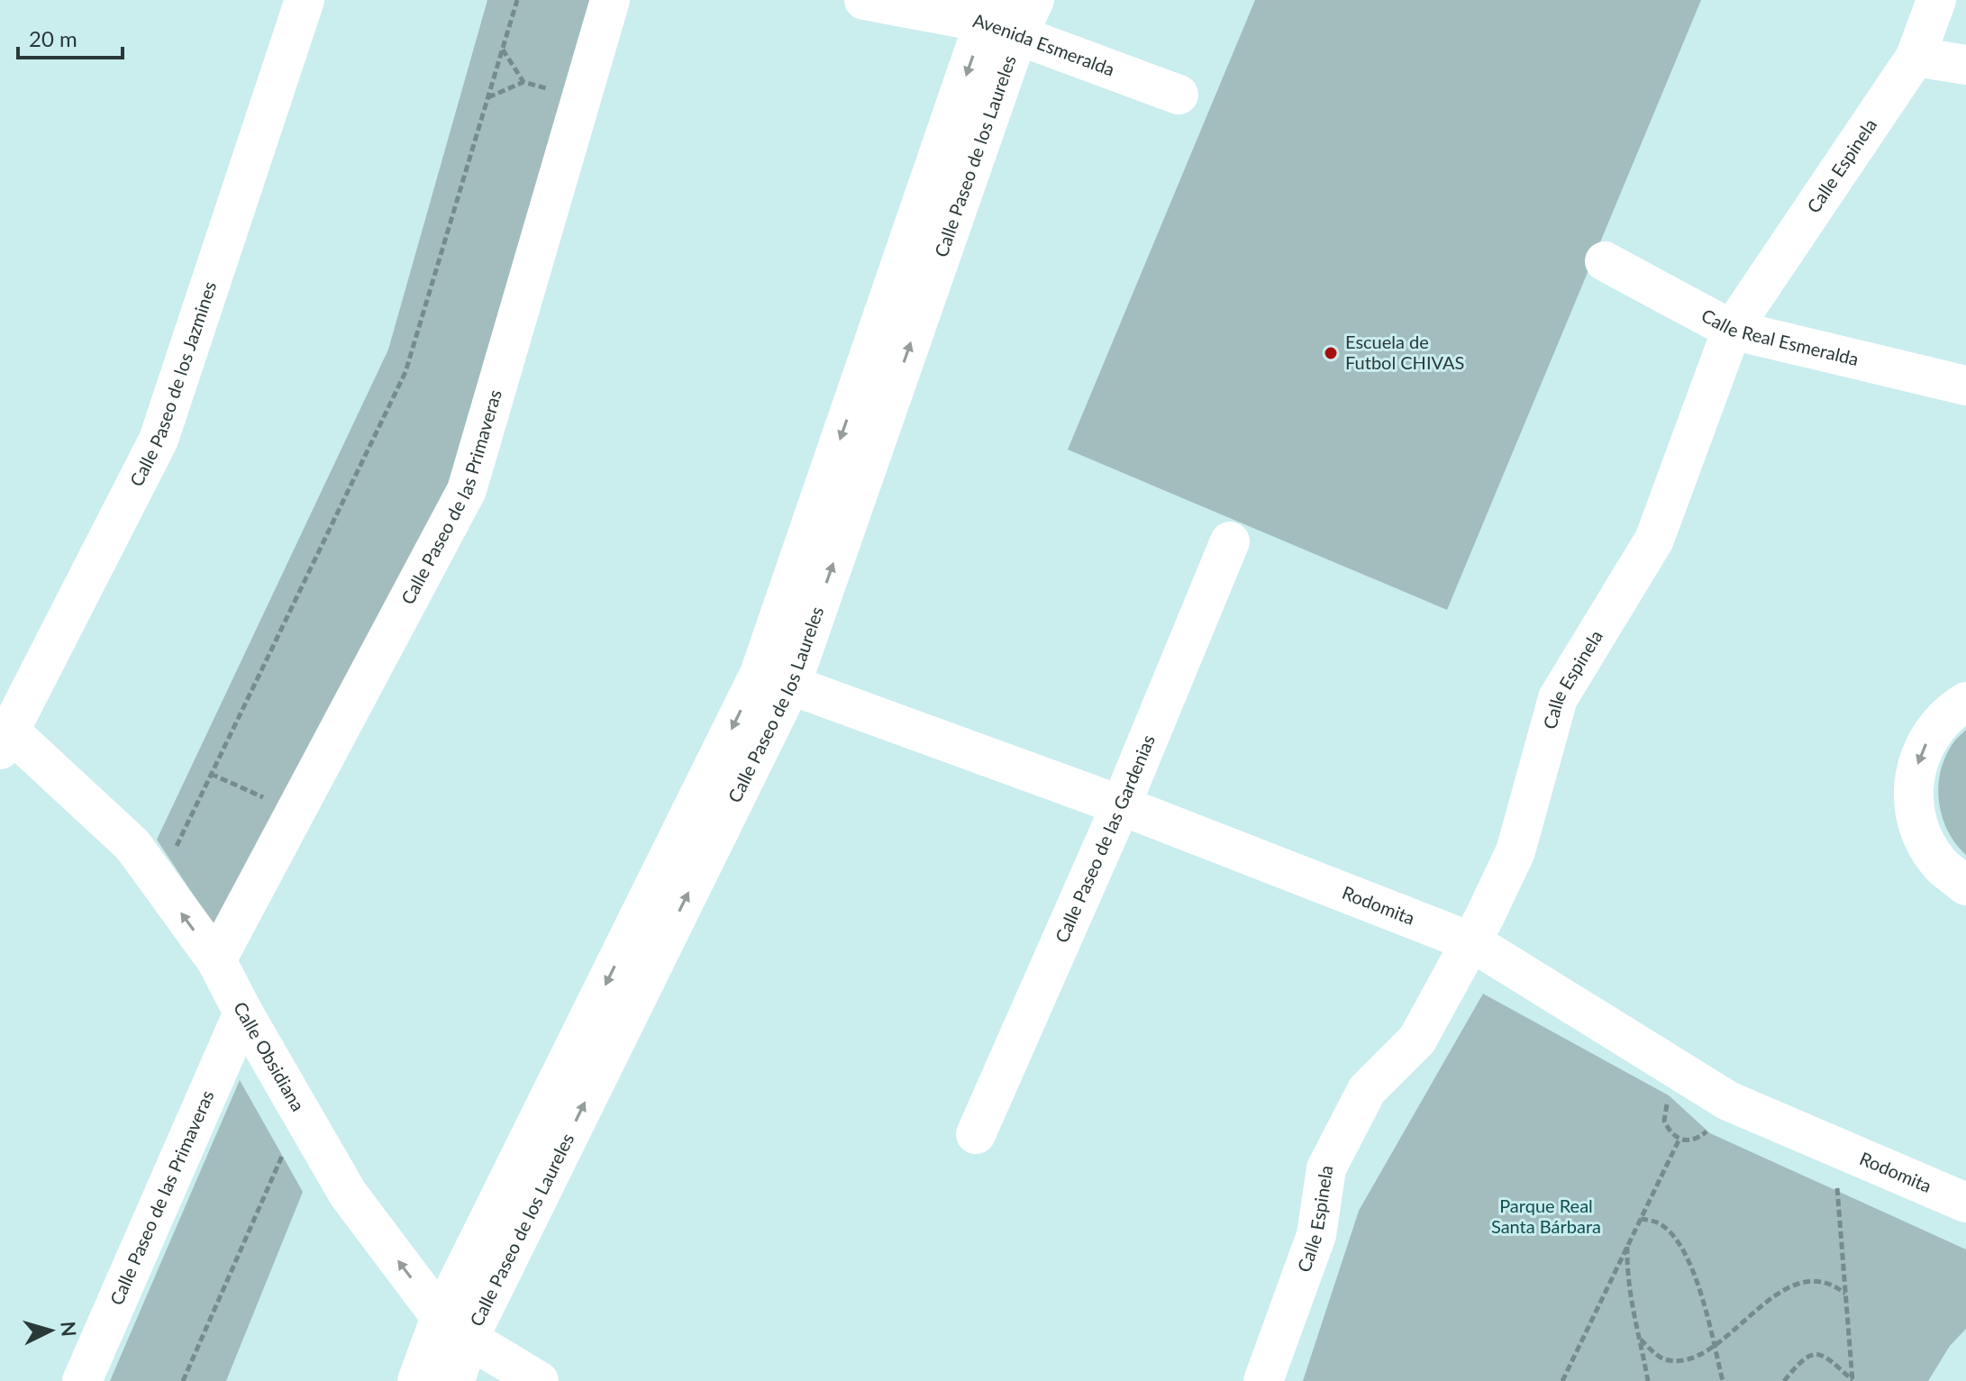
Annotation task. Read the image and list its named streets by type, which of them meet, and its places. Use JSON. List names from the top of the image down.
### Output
{
  "streets": {
    "street": [
      "Avenida Esmeralda",
      "Calle Paseo de los Laureles",
      "Calle Espinela",
      "Calle Real Esmeralda",
      "Calle Paseo de los Jazmines",
      "Calle Paseo de las Primaveras",
      "Calle Paseo de las Gardenias",
      "Rodomita",
      "Calle Obsidiana"
    ]
  },
  "crossings": [
    ["Avenida Esmeralda", "Calle Paseo de los Laureles"],
    ["Calle Paseo de los Laureles", "Rodomita"],
    ["Calle Paseo de los Laureles", "Calle Obsidiana"],
    ["Calle Espinela", "Calle Real Esmeralda"],
    ["Calle Espinela", "Rodomita"],
    ["Calle Paseo de los Jazmines", "Calle Obsidiana"],
    ["Calle Paseo de las Primaveras", "Calle Obsidiana"],
    ["Calle Paseo de las Gardenias", "Rodomita"]
  ],
  "one_way": ["Calle Obsidiana"],
  "parks": ["Parque Real Santa Bárbara"],
  "places": ["Escuela de Futbol CHIVAS"],
  "scale_bar": "20 m",
  "north": "right"
}
